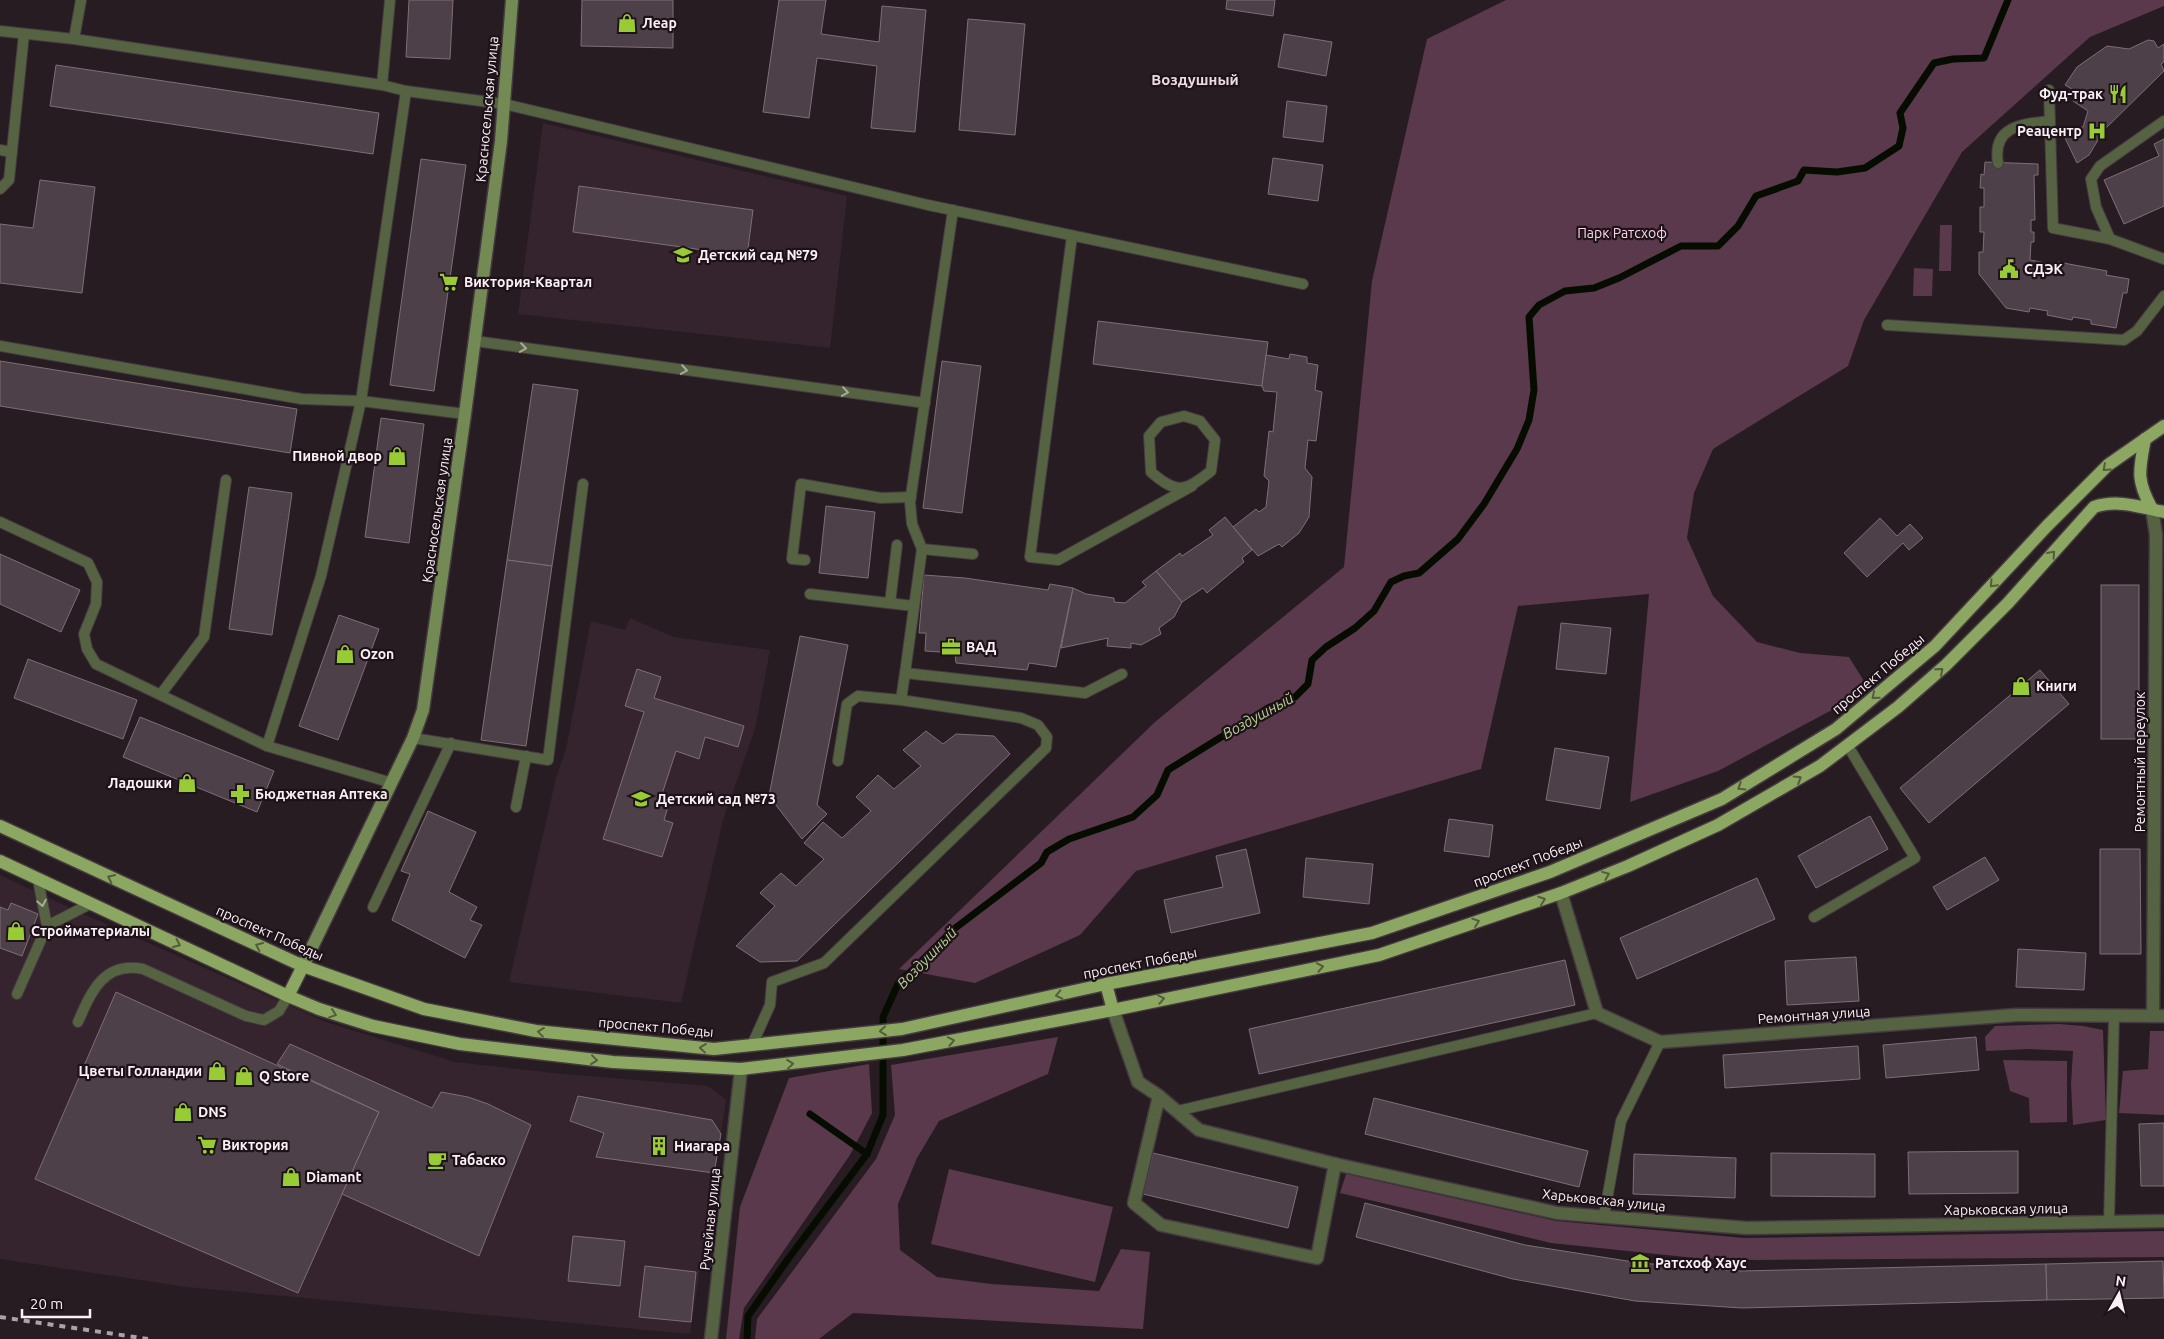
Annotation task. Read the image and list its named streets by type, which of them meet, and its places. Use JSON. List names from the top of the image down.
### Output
{
  "streets": {
    "main road": [
      "Красносельская улица",
      "проспект Победы",
      "Харьковская улица",
      "Ручейная улица"
    ],
    "street": ["Ремонтный переулок", "Ремонтная улица"]
  },
  "crossings": [
    ["Красносельская улица", "проспект Победы"],
    ["проспект Победы", "Харьковская улица"],
    ["проспект Победы", "Ручейная улица"],
    ["Ремонтный переулок", "Ремонтная улица"]
  ],
  "districts": ["Воздушный"],
  "water": ["Воздушный"],
  "parks": ["Парк Ратсхоф"],
  "places": {
    "shop": [
      "Леар",
      "Пивной двор",
      "Ozon",
      "Книги",
      "Ладошки",
      "Стройматериалы",
      "Цветы Голландии",
      "Q Store",
      "DNS",
      "Diamant"
    ],
    "restaurant": ["Фуд-трак"],
    "hospital": ["Реацентр"],
    "school or university": ["Детский сад №79", "Детский сад №73"],
    "public building": ["СДЭК"],
    "supermarket": ["Виктория-Квартал", "Виктория"],
    "office": ["ВАД"],
    "pharmacy": ["Бюджетная Аптека"],
    "building": ["Ниагара"],
    "cafe": ["Табаско"],
    "museum": ["Ратсхоф Хаус"]
  },
  "scale_bar": "20 m",
  "north": "top"
}
